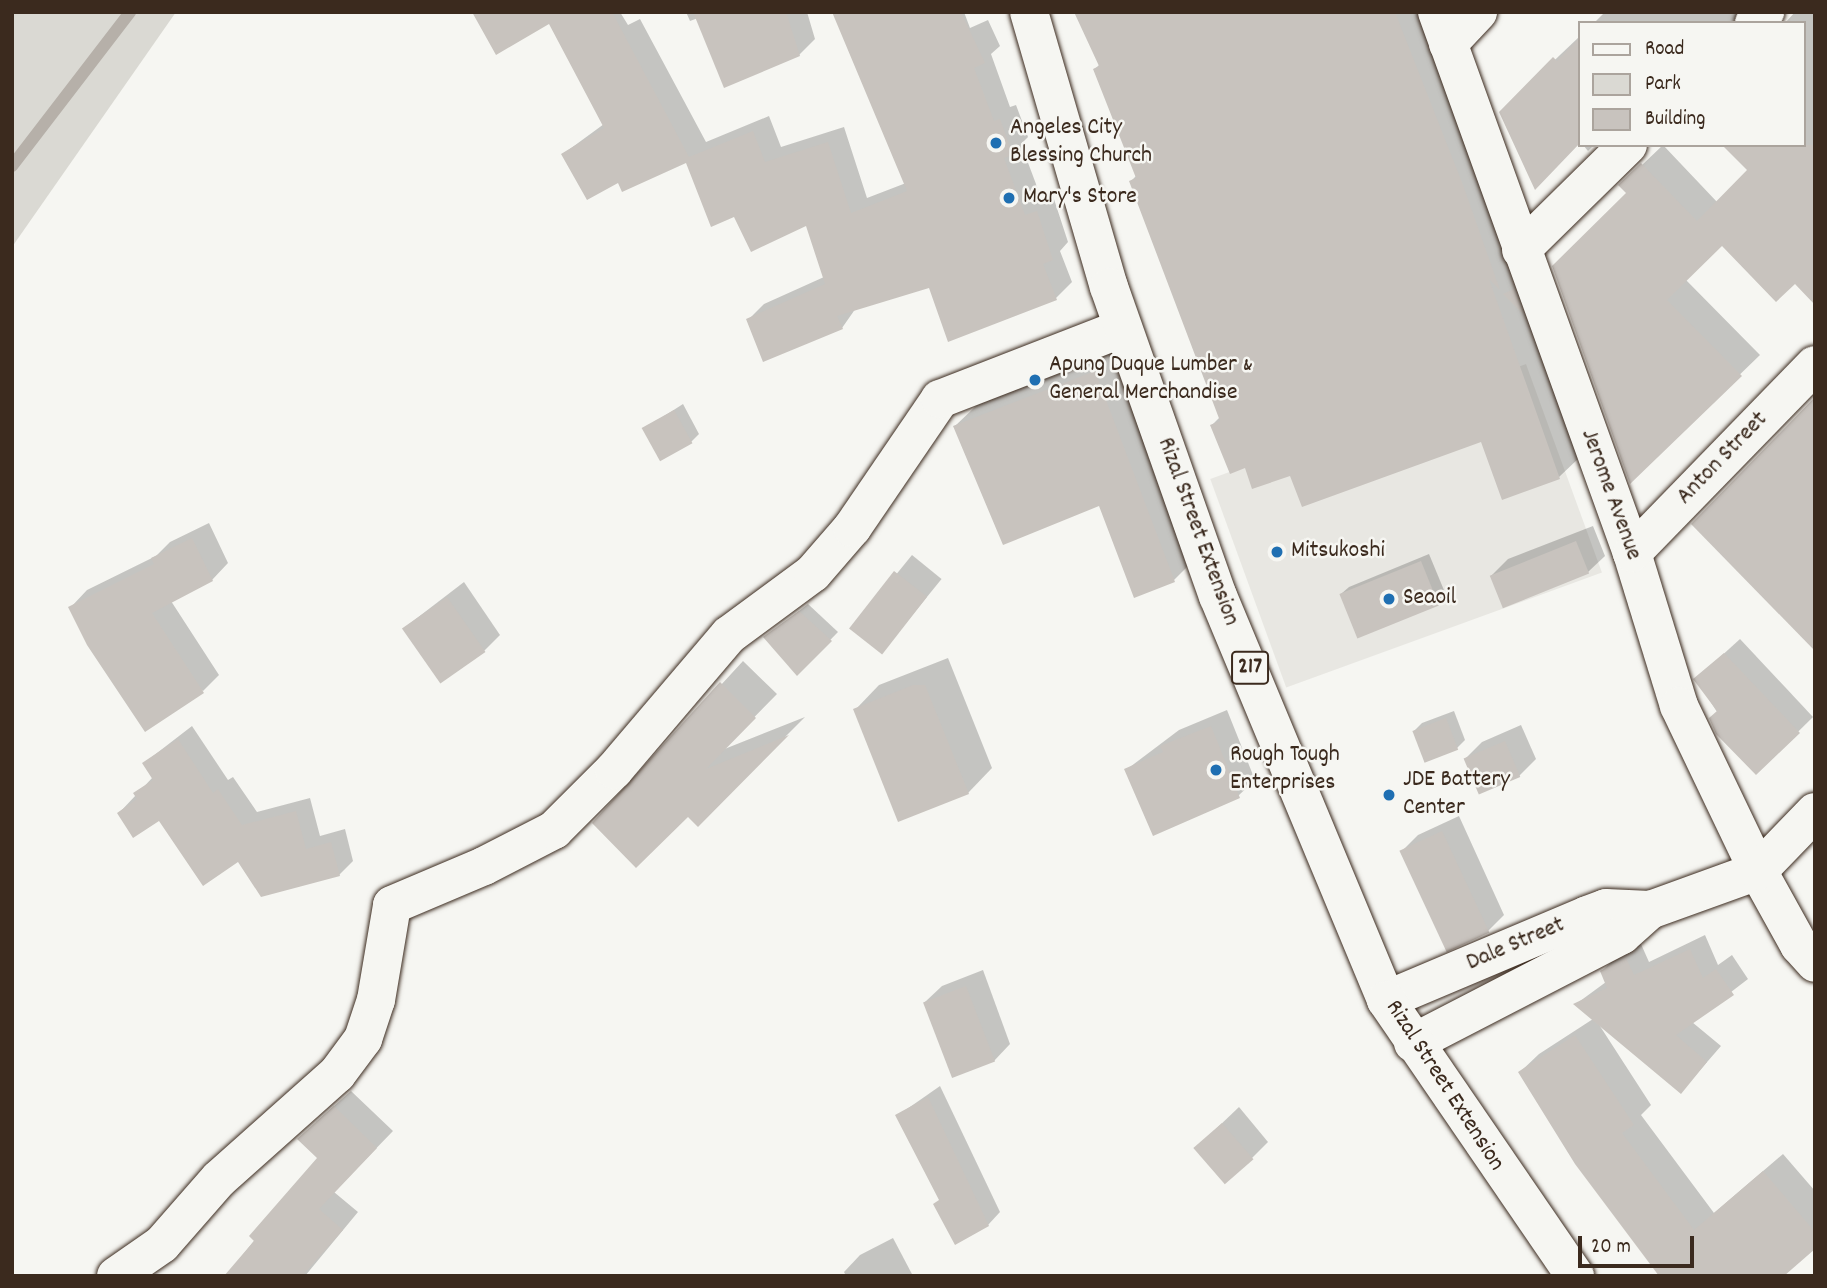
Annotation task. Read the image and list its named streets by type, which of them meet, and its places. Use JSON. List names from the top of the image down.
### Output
{
  "streets": {
    "street": [
      "Anton Street",
      "Jerome Avenue",
      "Rizal Street Extension",
      "217",
      "Dale Street"
    ]
  },
  "crossings": [
    ["Anton Street", "Jerome Avenue"],
    ["Jerome Avenue", "Dale Street"],
    ["Rizal Street Extension", "Dale Street"]
  ],
  "places": [
    "Angeles City Blessing Church",
    "Mary's Store",
    "Apung Duque Lumber & General Merchandise",
    "Mitsukoshi",
    "Seaoil",
    "Rough Tough Enterprises",
    "JDE Battery Center"
  ],
  "legend": ["Road", "Park", "Building"],
  "scale_bar": "20 m"
}
